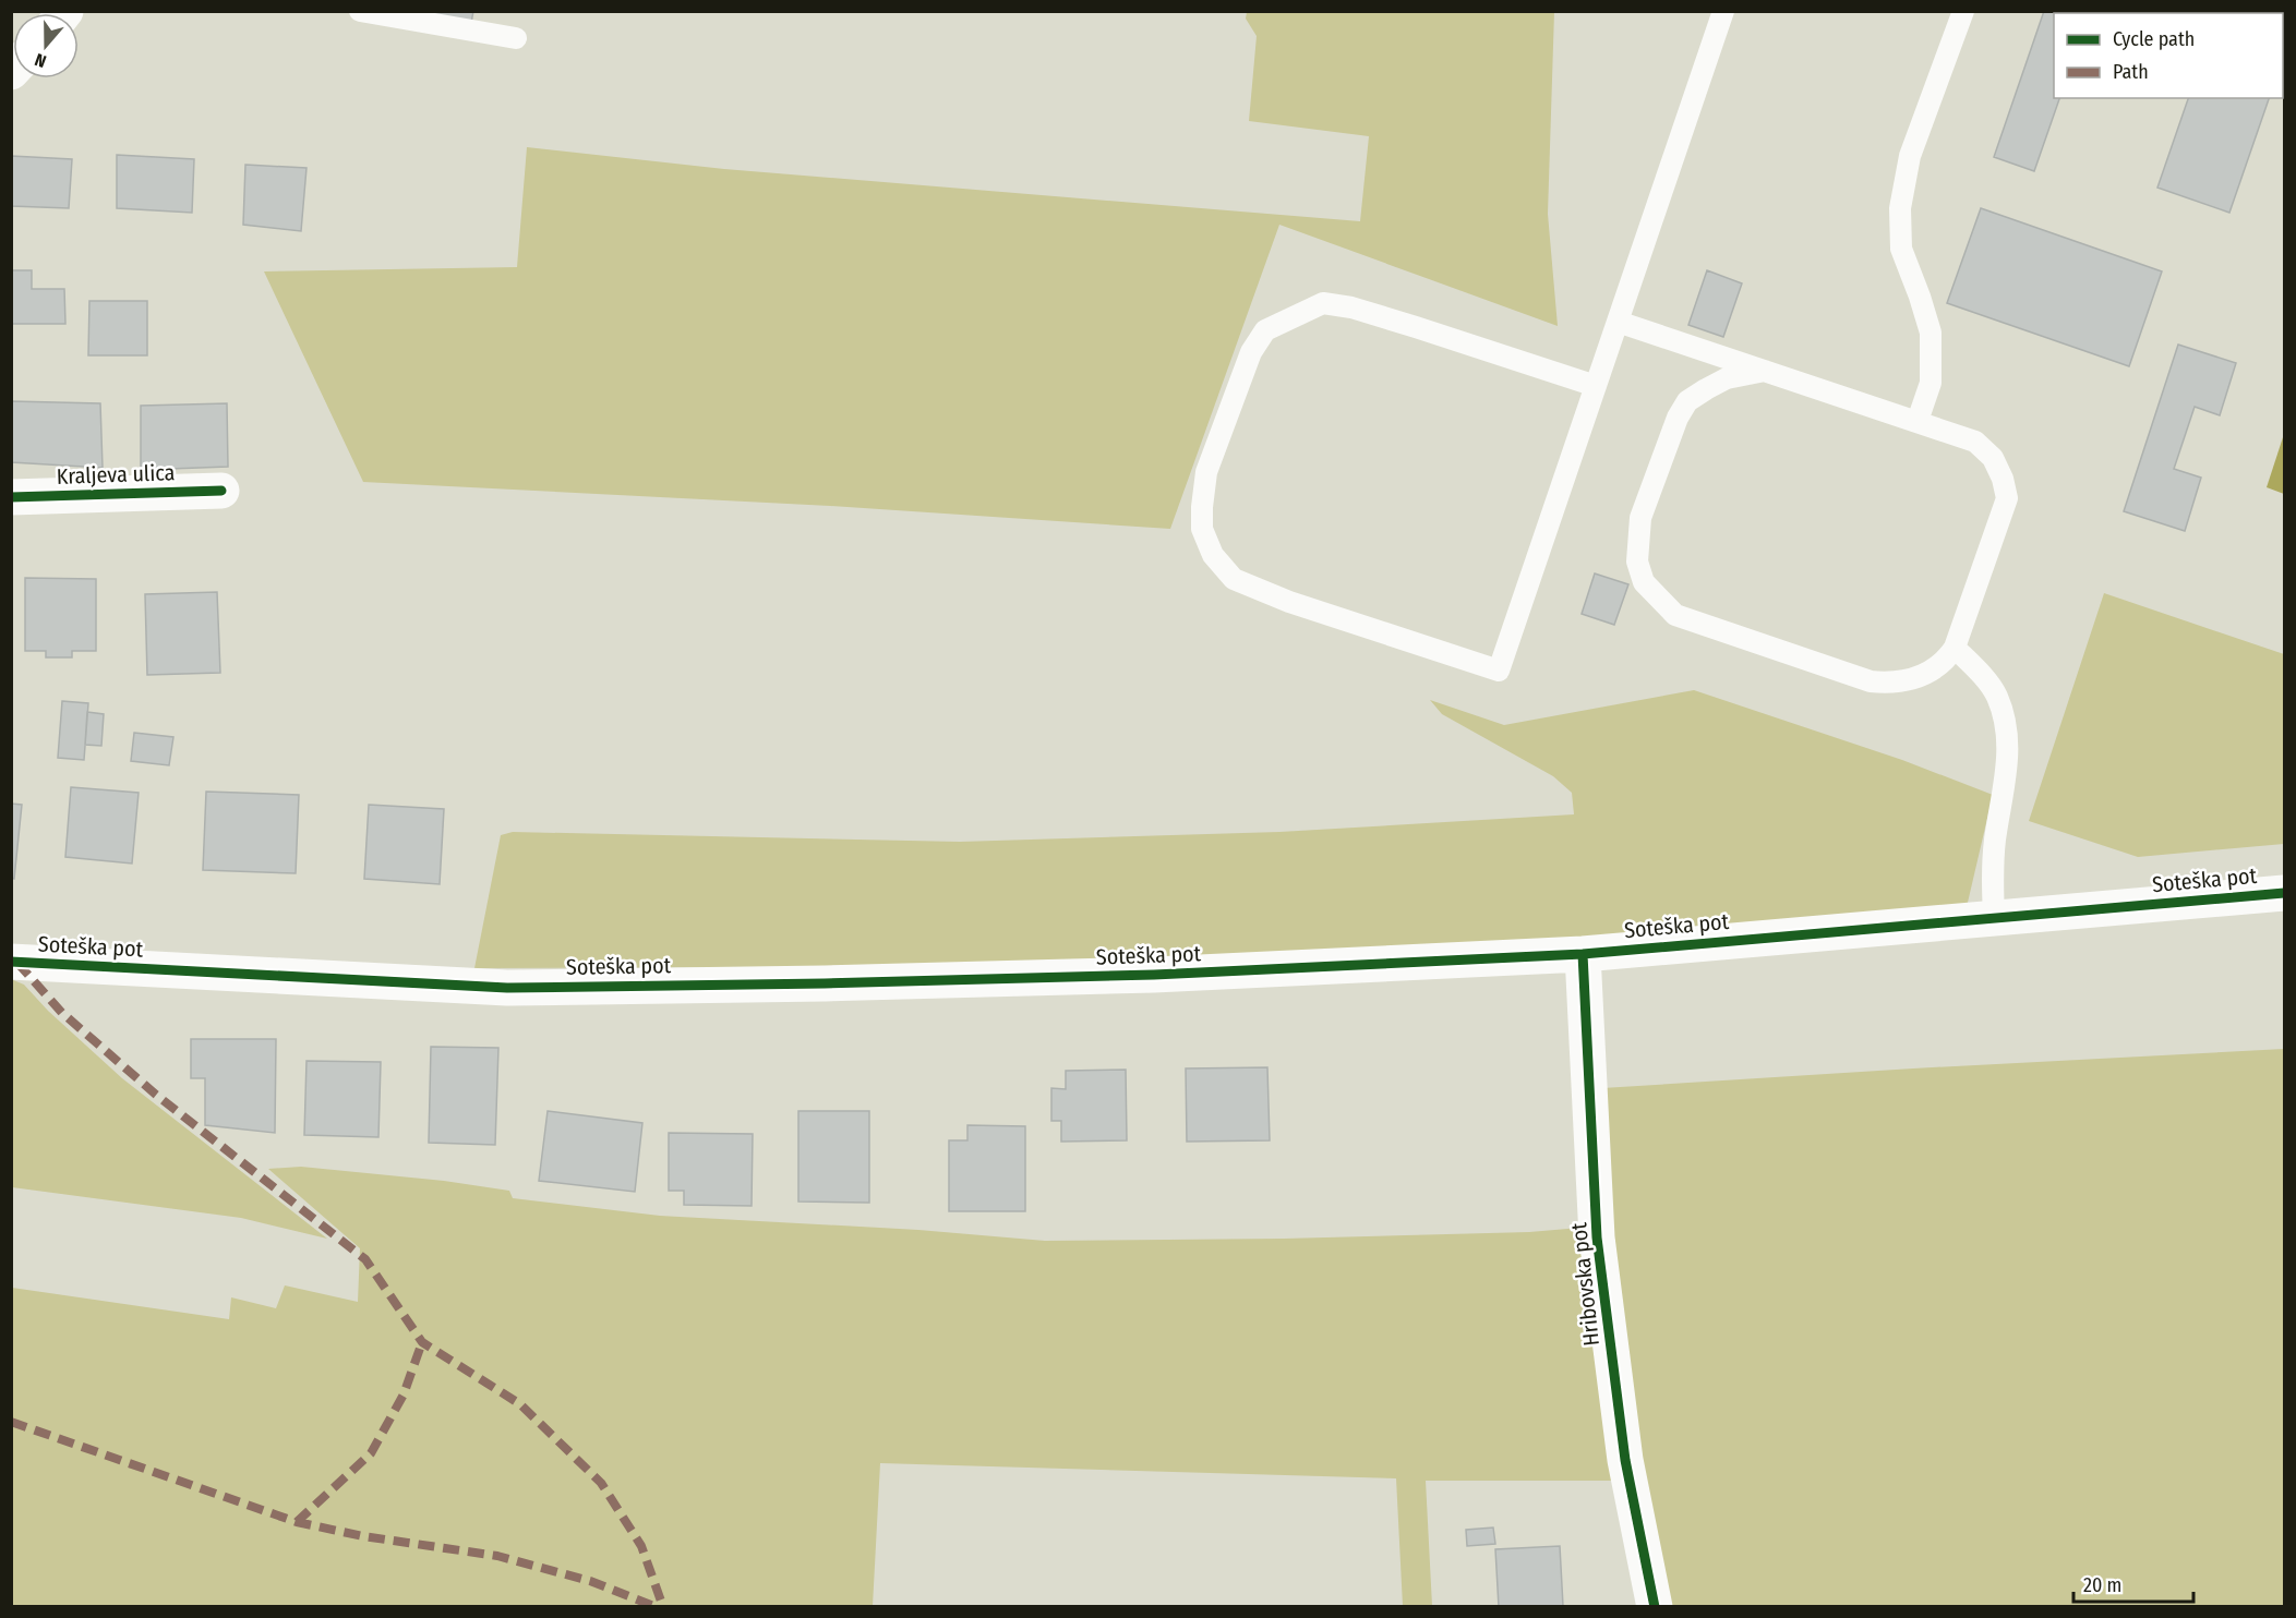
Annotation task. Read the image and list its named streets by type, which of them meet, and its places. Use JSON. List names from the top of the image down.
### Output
{
  "streets": {
    "street": ["Kraljeva ulica", "Soteška pot", "Hribovska pot"]
  },
  "crossings": [
    ["Soteška pot", "Hribovska pot"]
  ],
  "legend": ["Cycle path", "Path"],
  "scale_bar": "20 m",
  "north": "bottom"
}
